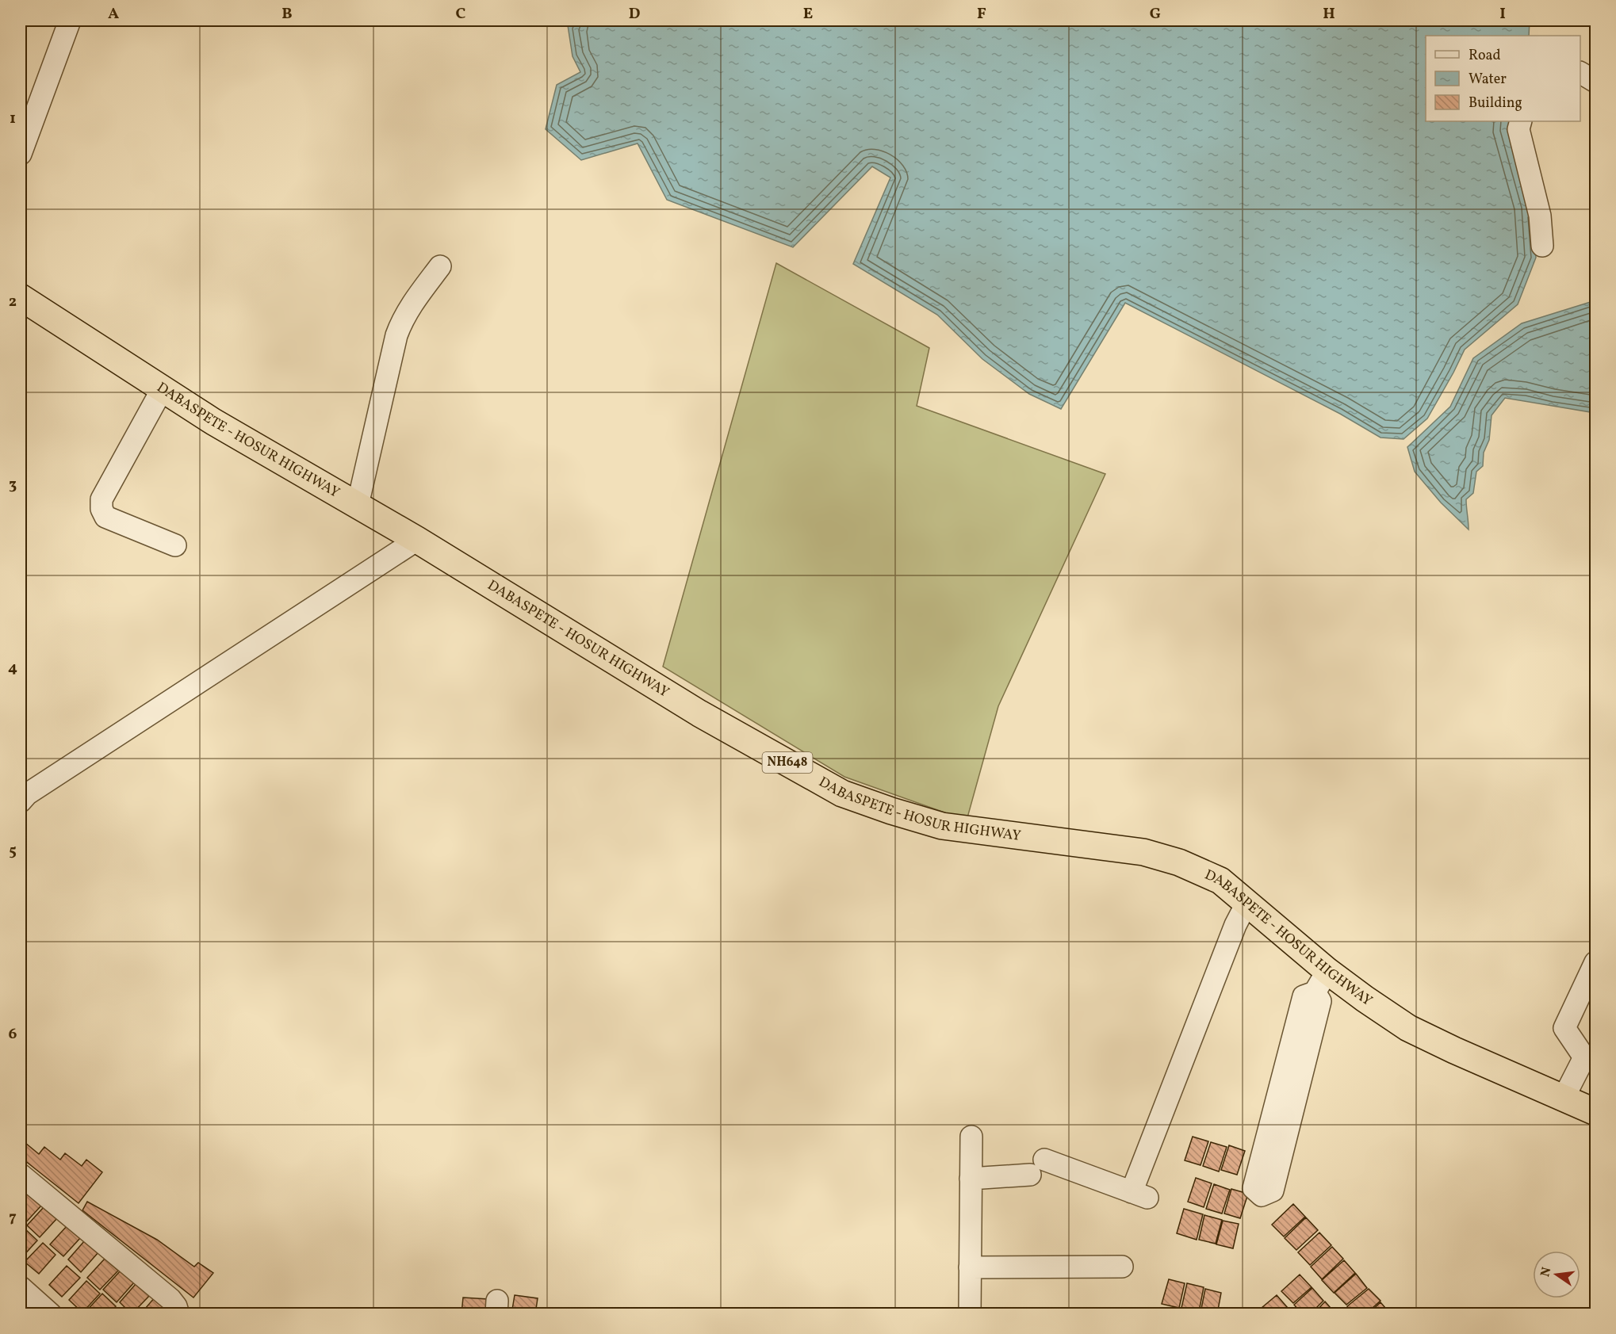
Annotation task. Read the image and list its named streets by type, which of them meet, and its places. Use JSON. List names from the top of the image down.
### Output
{
  "streets": {
    "highway": ["DABASPETE - HOSUR HIGHWAY", "NH648"]
  },
  "legend": ["Road", "Water", "Building"],
  "north": "left",
  "grid": {
    "columns": [
      "A",
      "B",
      "C",
      "D",
      "E",
      "F",
      "G",
      "H",
      "I"
    ],
    "rows": [
      "1",
      "2",
      "3",
      "4",
      "5",
      "6",
      "7"
    ]
  }
}
